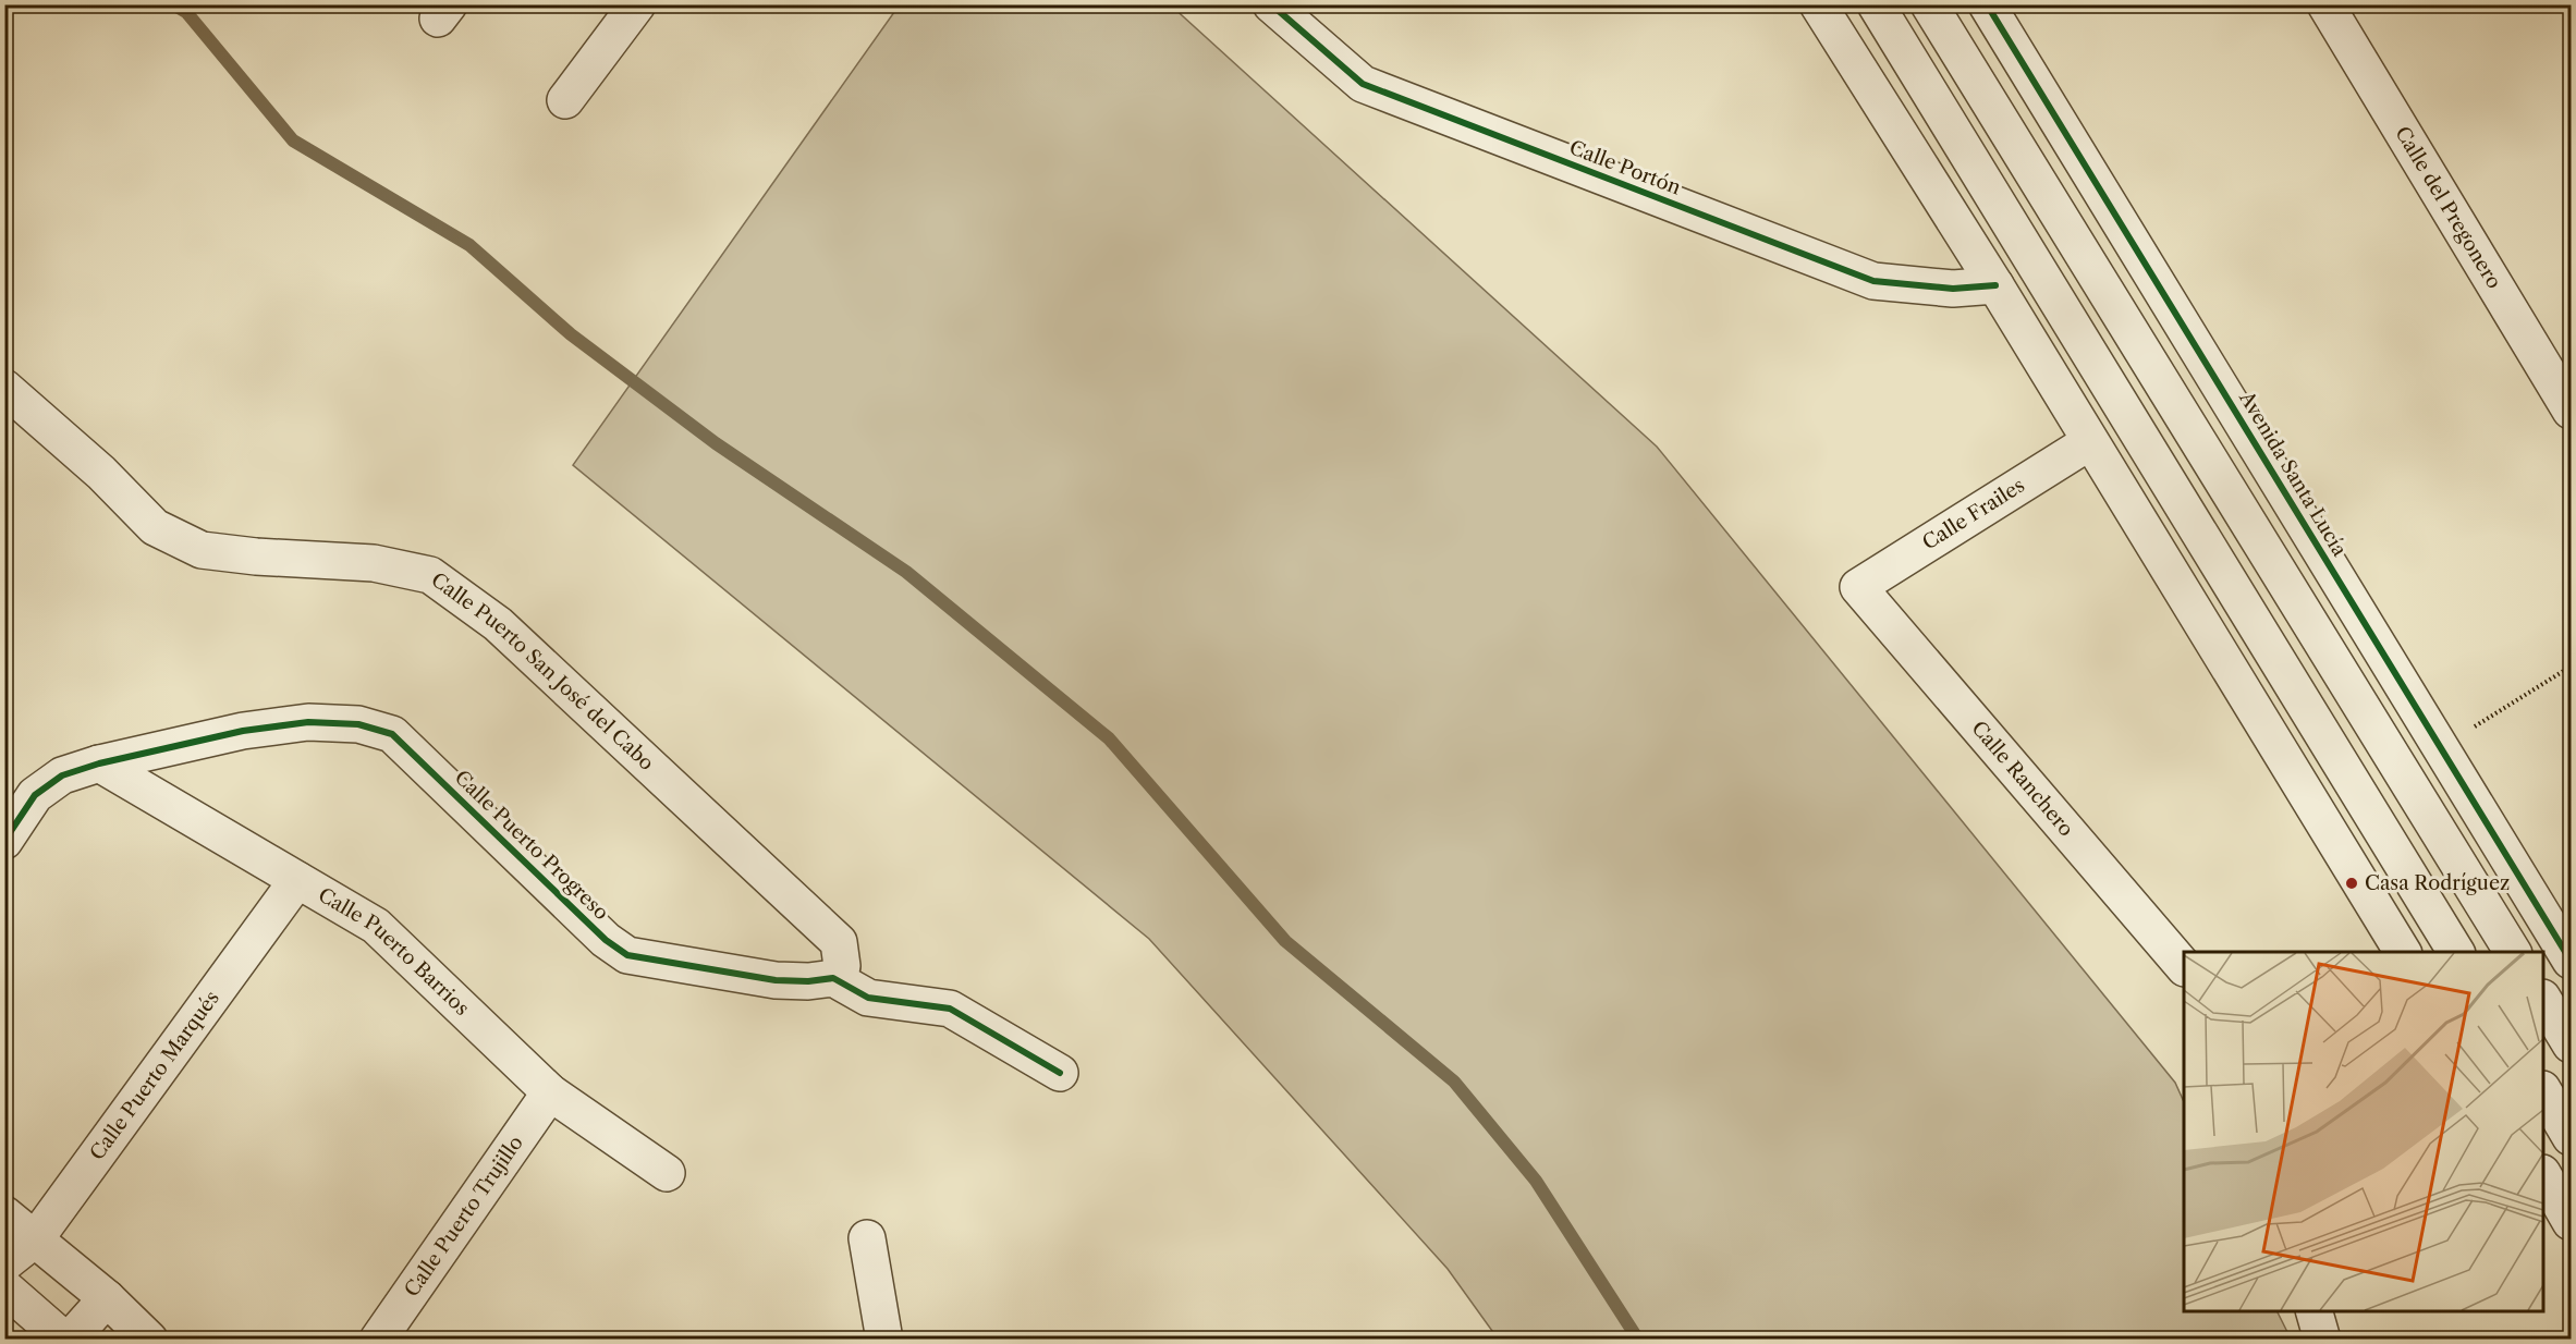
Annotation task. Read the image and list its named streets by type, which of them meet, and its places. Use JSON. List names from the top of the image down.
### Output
{
  "streets": {
    "street": [
      "Calle Portón",
      "Calle del Pregonero",
      "Avenida Santa Lucía",
      "Calle Frailes",
      "Calle Puerto San José del Cabo",
      "Calle Ranchero",
      "Calle Puerto Progreso",
      "Calle Puerto Barrios",
      "Calle Puerto Marqués",
      "Calle Puerto Trujillo"
    ]
  },
  "crossings": [
    ["Calle Frailes", "Calle Ranchero"],
    ["Calle Puerto San José del Cabo", "Calle Puerto Progreso"],
    ["Calle Puerto Progreso", "Calle Puerto Barrios"],
    ["Calle Puerto Barrios", "Calle Puerto Marqués"],
    ["Calle Puerto Barrios", "Calle Puerto Trujillo"]
  ],
  "places": ["Casa Rodríguez"]
}
